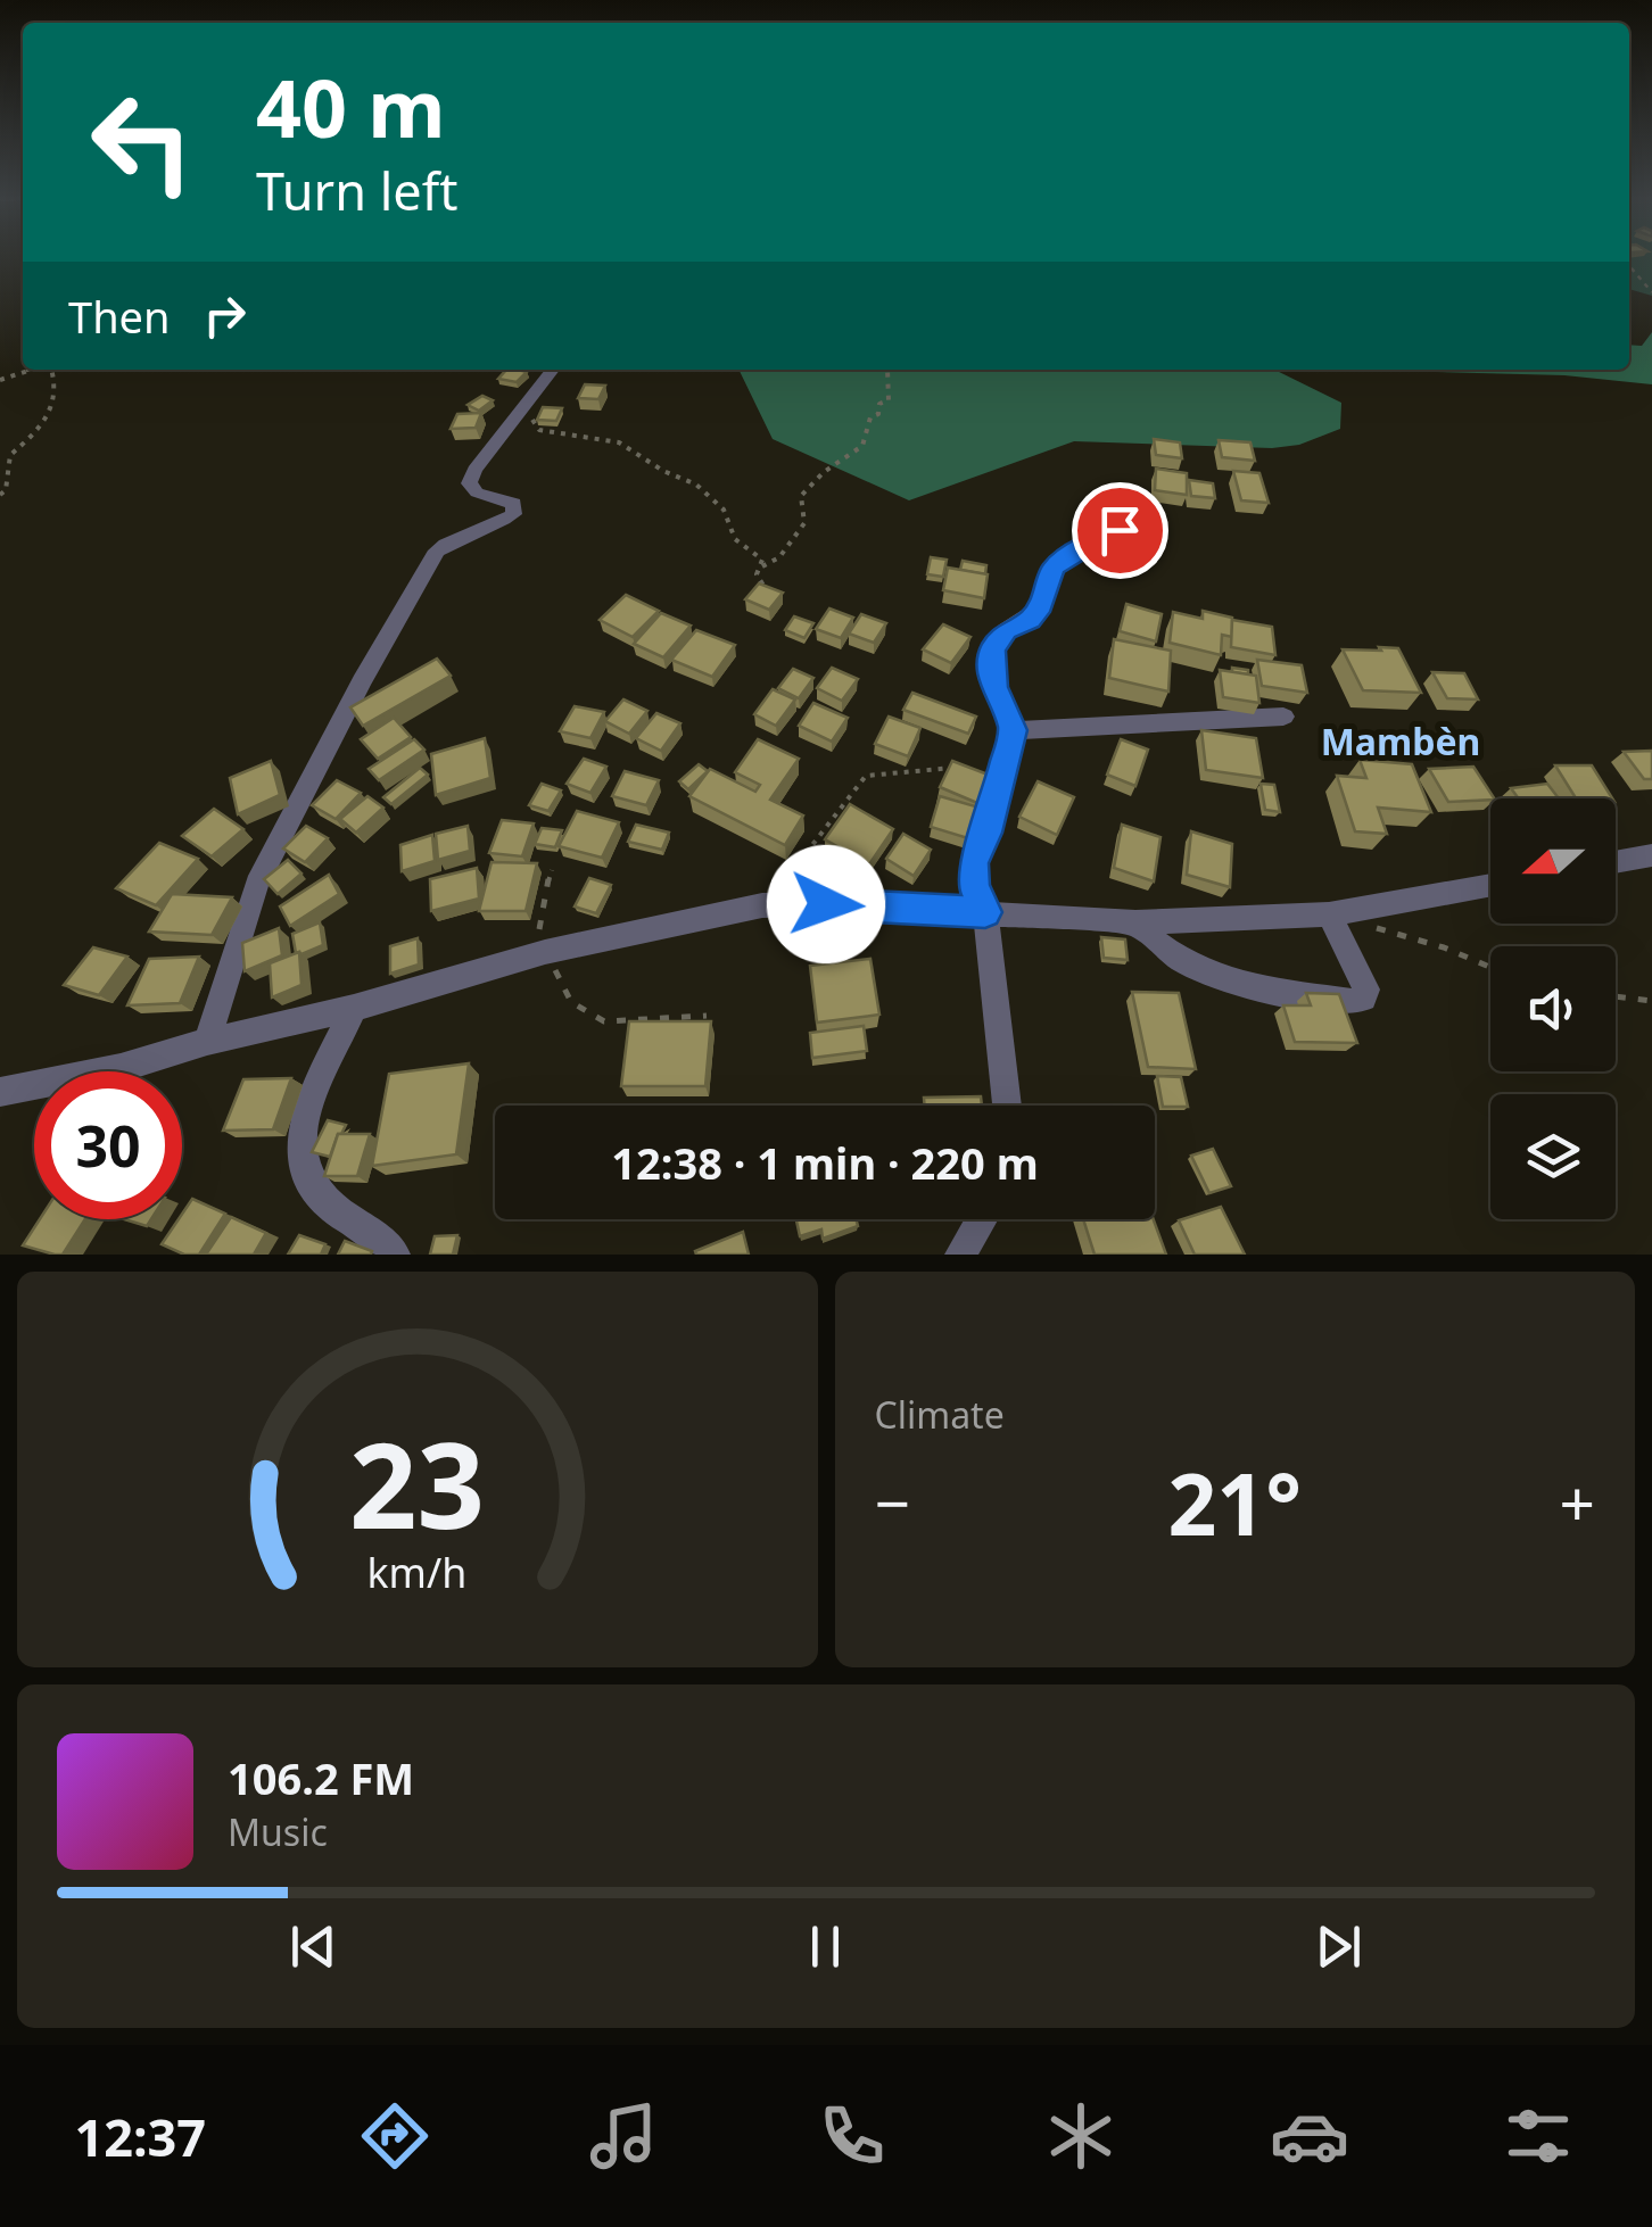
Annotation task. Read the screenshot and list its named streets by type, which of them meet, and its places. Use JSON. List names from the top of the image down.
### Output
{
  "districts": ["Mambèn"],
  "north": "left",
  "page": {
    "turn": ["40 m", "Turn left"],
    "then": "Then",
    "limit": "30",
    "trip": "12:38 · 1 min · 220 m",
    "tile": "Climate",
    "heat": ["−", "21°", "+"],
    "song": ["106.2 FM", "Music"],
    "tabs": "12:37",
    "gauge": ["23", "km/h"]
  }
}
